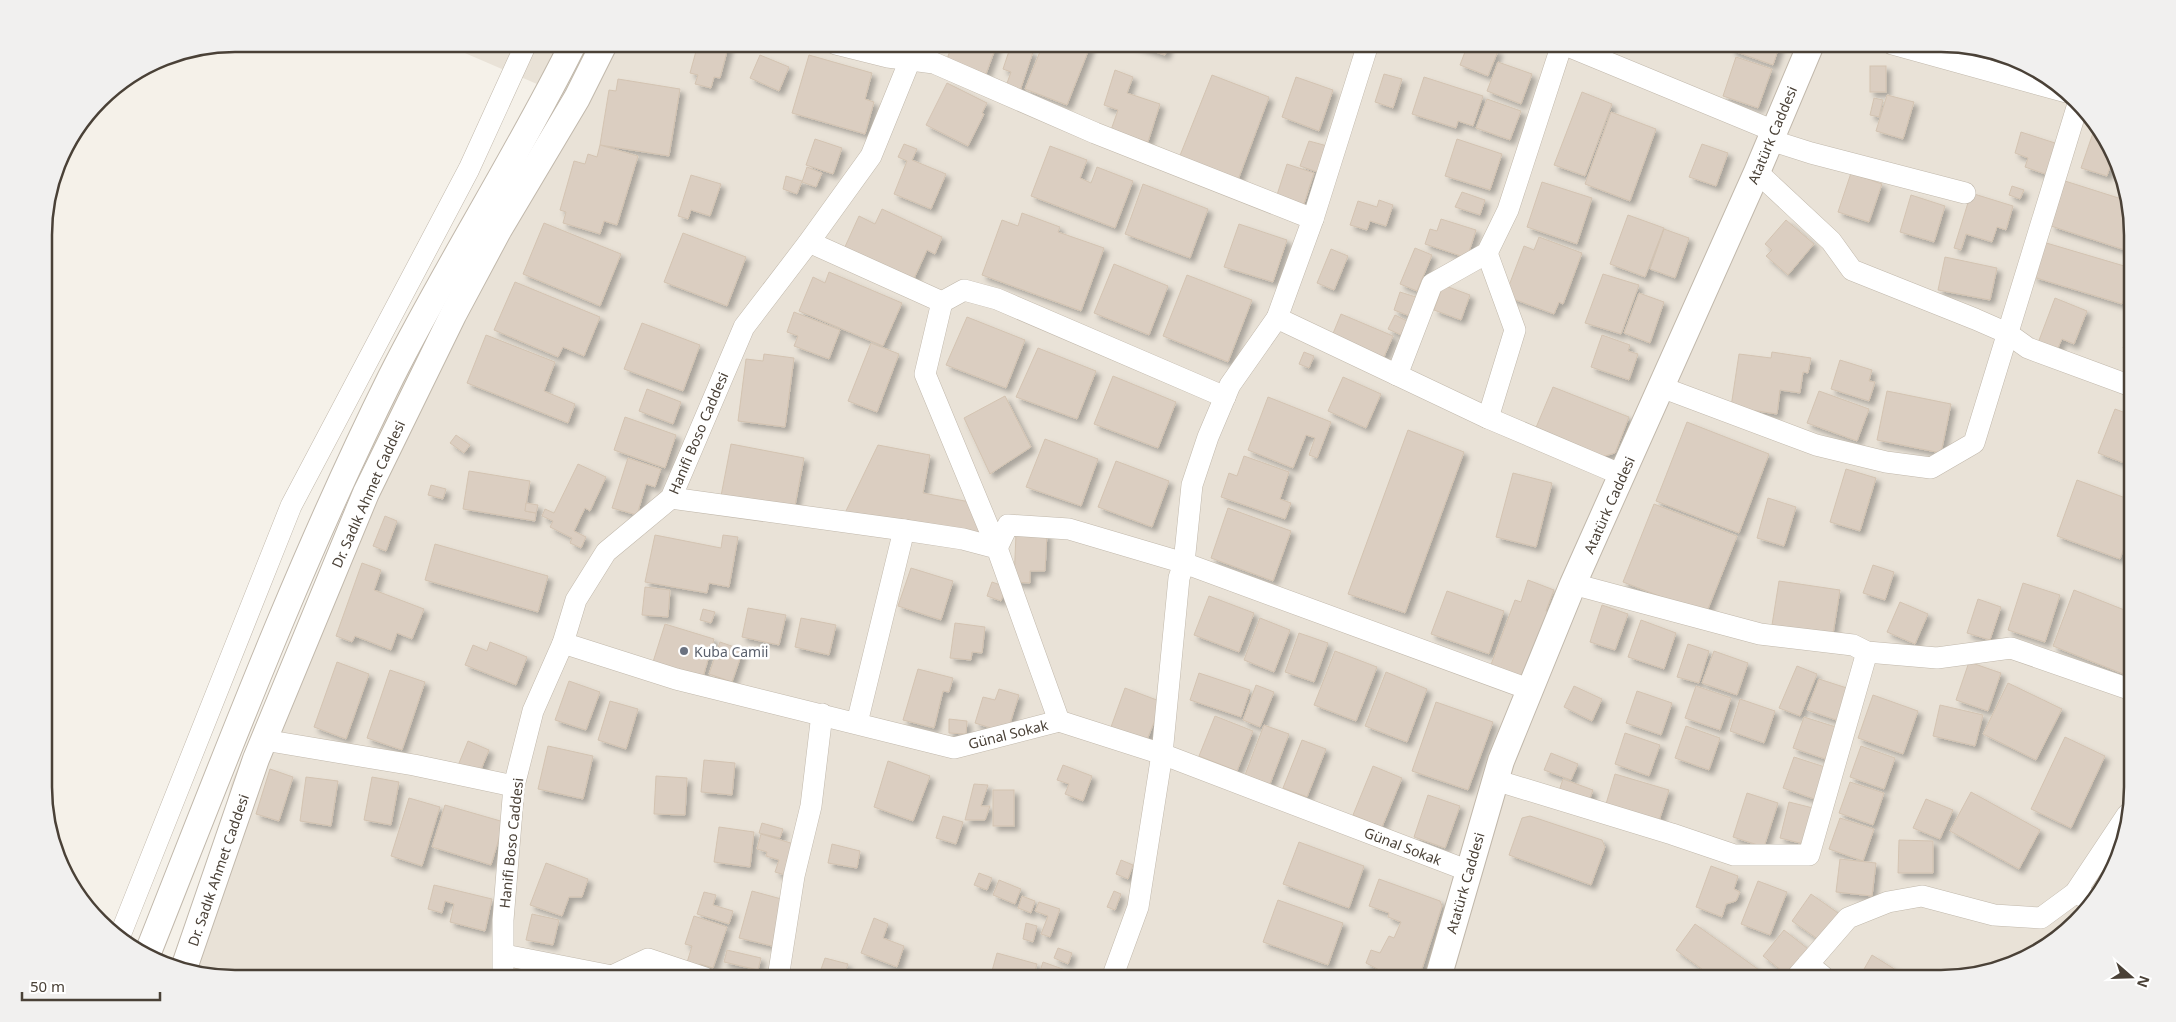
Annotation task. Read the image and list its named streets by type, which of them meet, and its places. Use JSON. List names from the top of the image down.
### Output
{
  "streets": {
    "street": [
      "Atatürk Caddesi",
      "Hanifi Boso Caddesi",
      "Dr. Sadık Ahmet Caddesi",
      "Günal Sokak"
    ]
  },
  "crossings": [
    ["Atatürk Caddesi", "Günal Sokak"],
    ["Hanifi Boso Caddesi", "Günal Sokak"]
  ],
  "places": ["Kuba Camii"],
  "scale_bar": "50 m",
  "north": "right"
}
